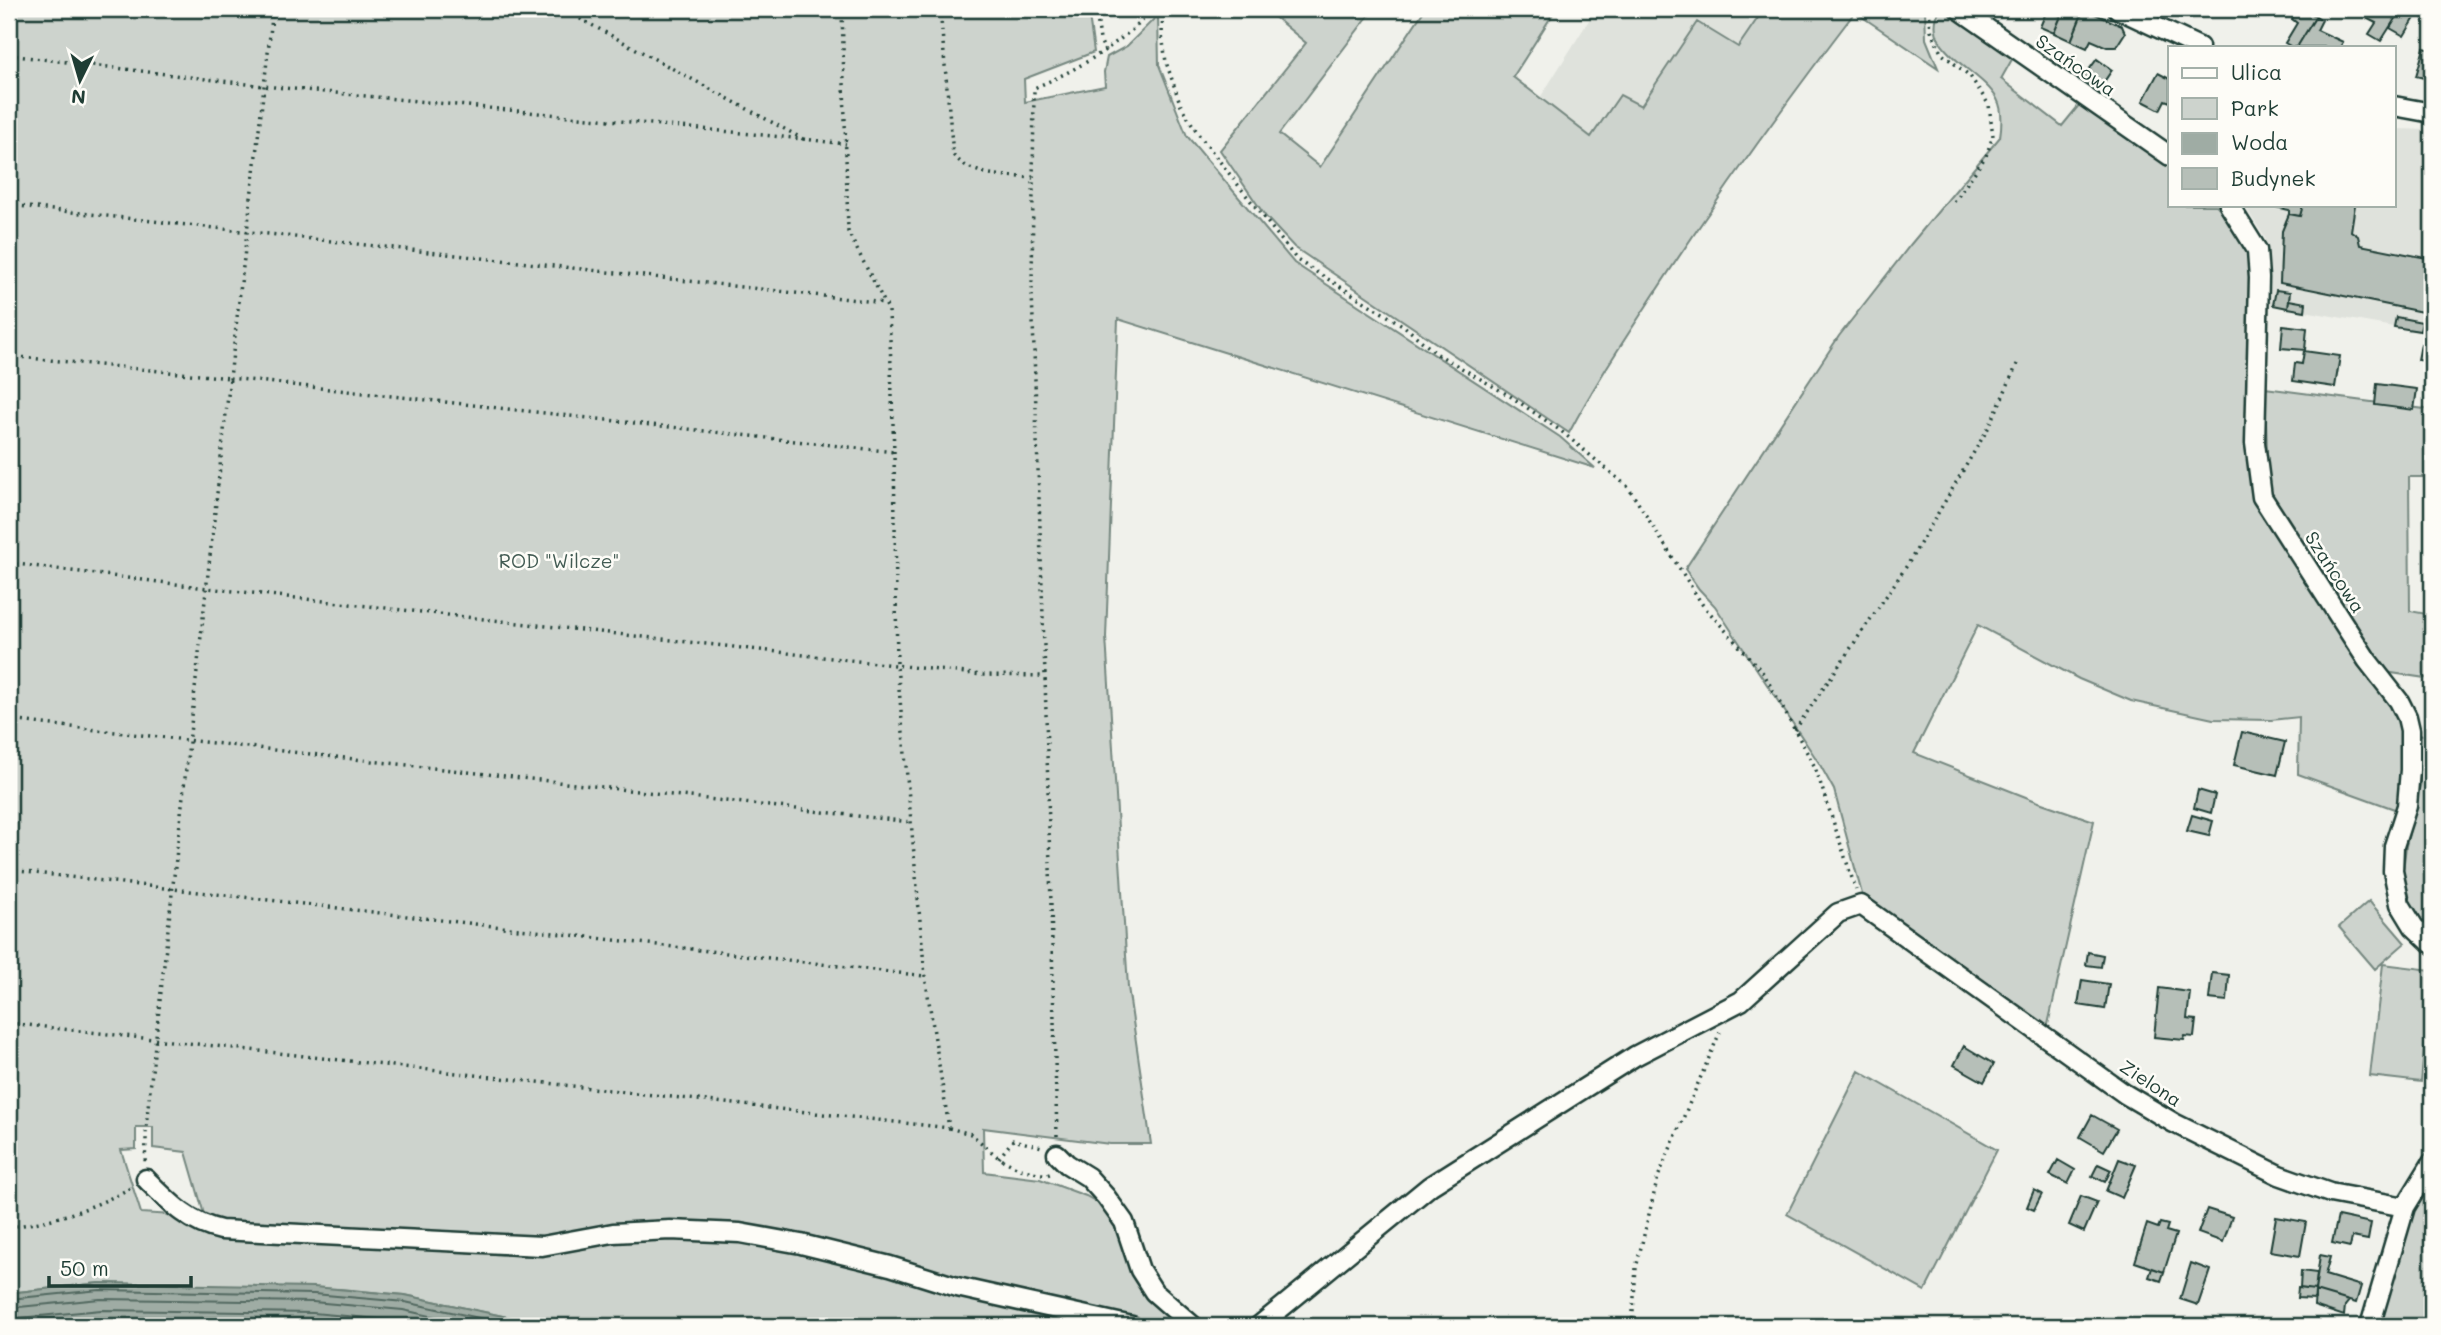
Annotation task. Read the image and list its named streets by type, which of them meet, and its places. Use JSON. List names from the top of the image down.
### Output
{
  "streets": {
    "street": ["Szańcowa", "Zielona"]
  },
  "parks": ["ROD \"Wilcze\""],
  "legend": [
    "Ulica",
    "Park",
    "Woda",
    "Budynek"
  ],
  "scale_bar": "50 m",
  "north": "bottom"
}
